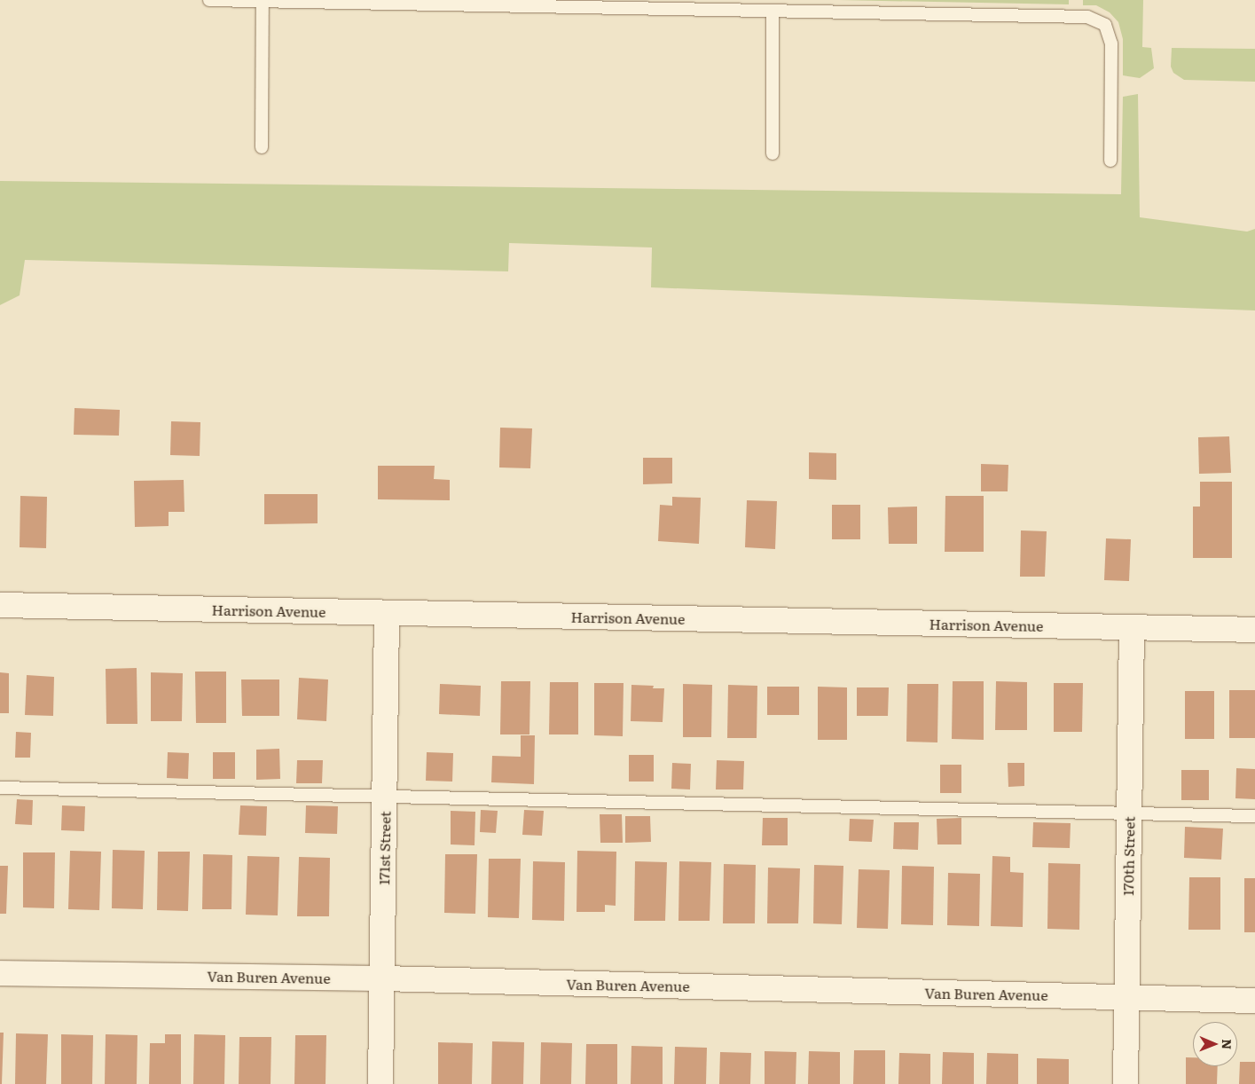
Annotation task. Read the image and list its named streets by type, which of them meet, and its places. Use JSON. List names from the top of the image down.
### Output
{
  "streets": {
    "street": [
      "Harrison Avenue",
      "171st Street",
      "170th Street",
      "Van Buren Avenue"
    ]
  },
  "crossings": [
    ["Harrison Avenue", "171st Street"],
    ["Harrison Avenue", "170th Street"],
    ["171st Street", "Van Buren Avenue"],
    ["170th Street", "Van Buren Avenue"]
  ],
  "north": "right"
}
